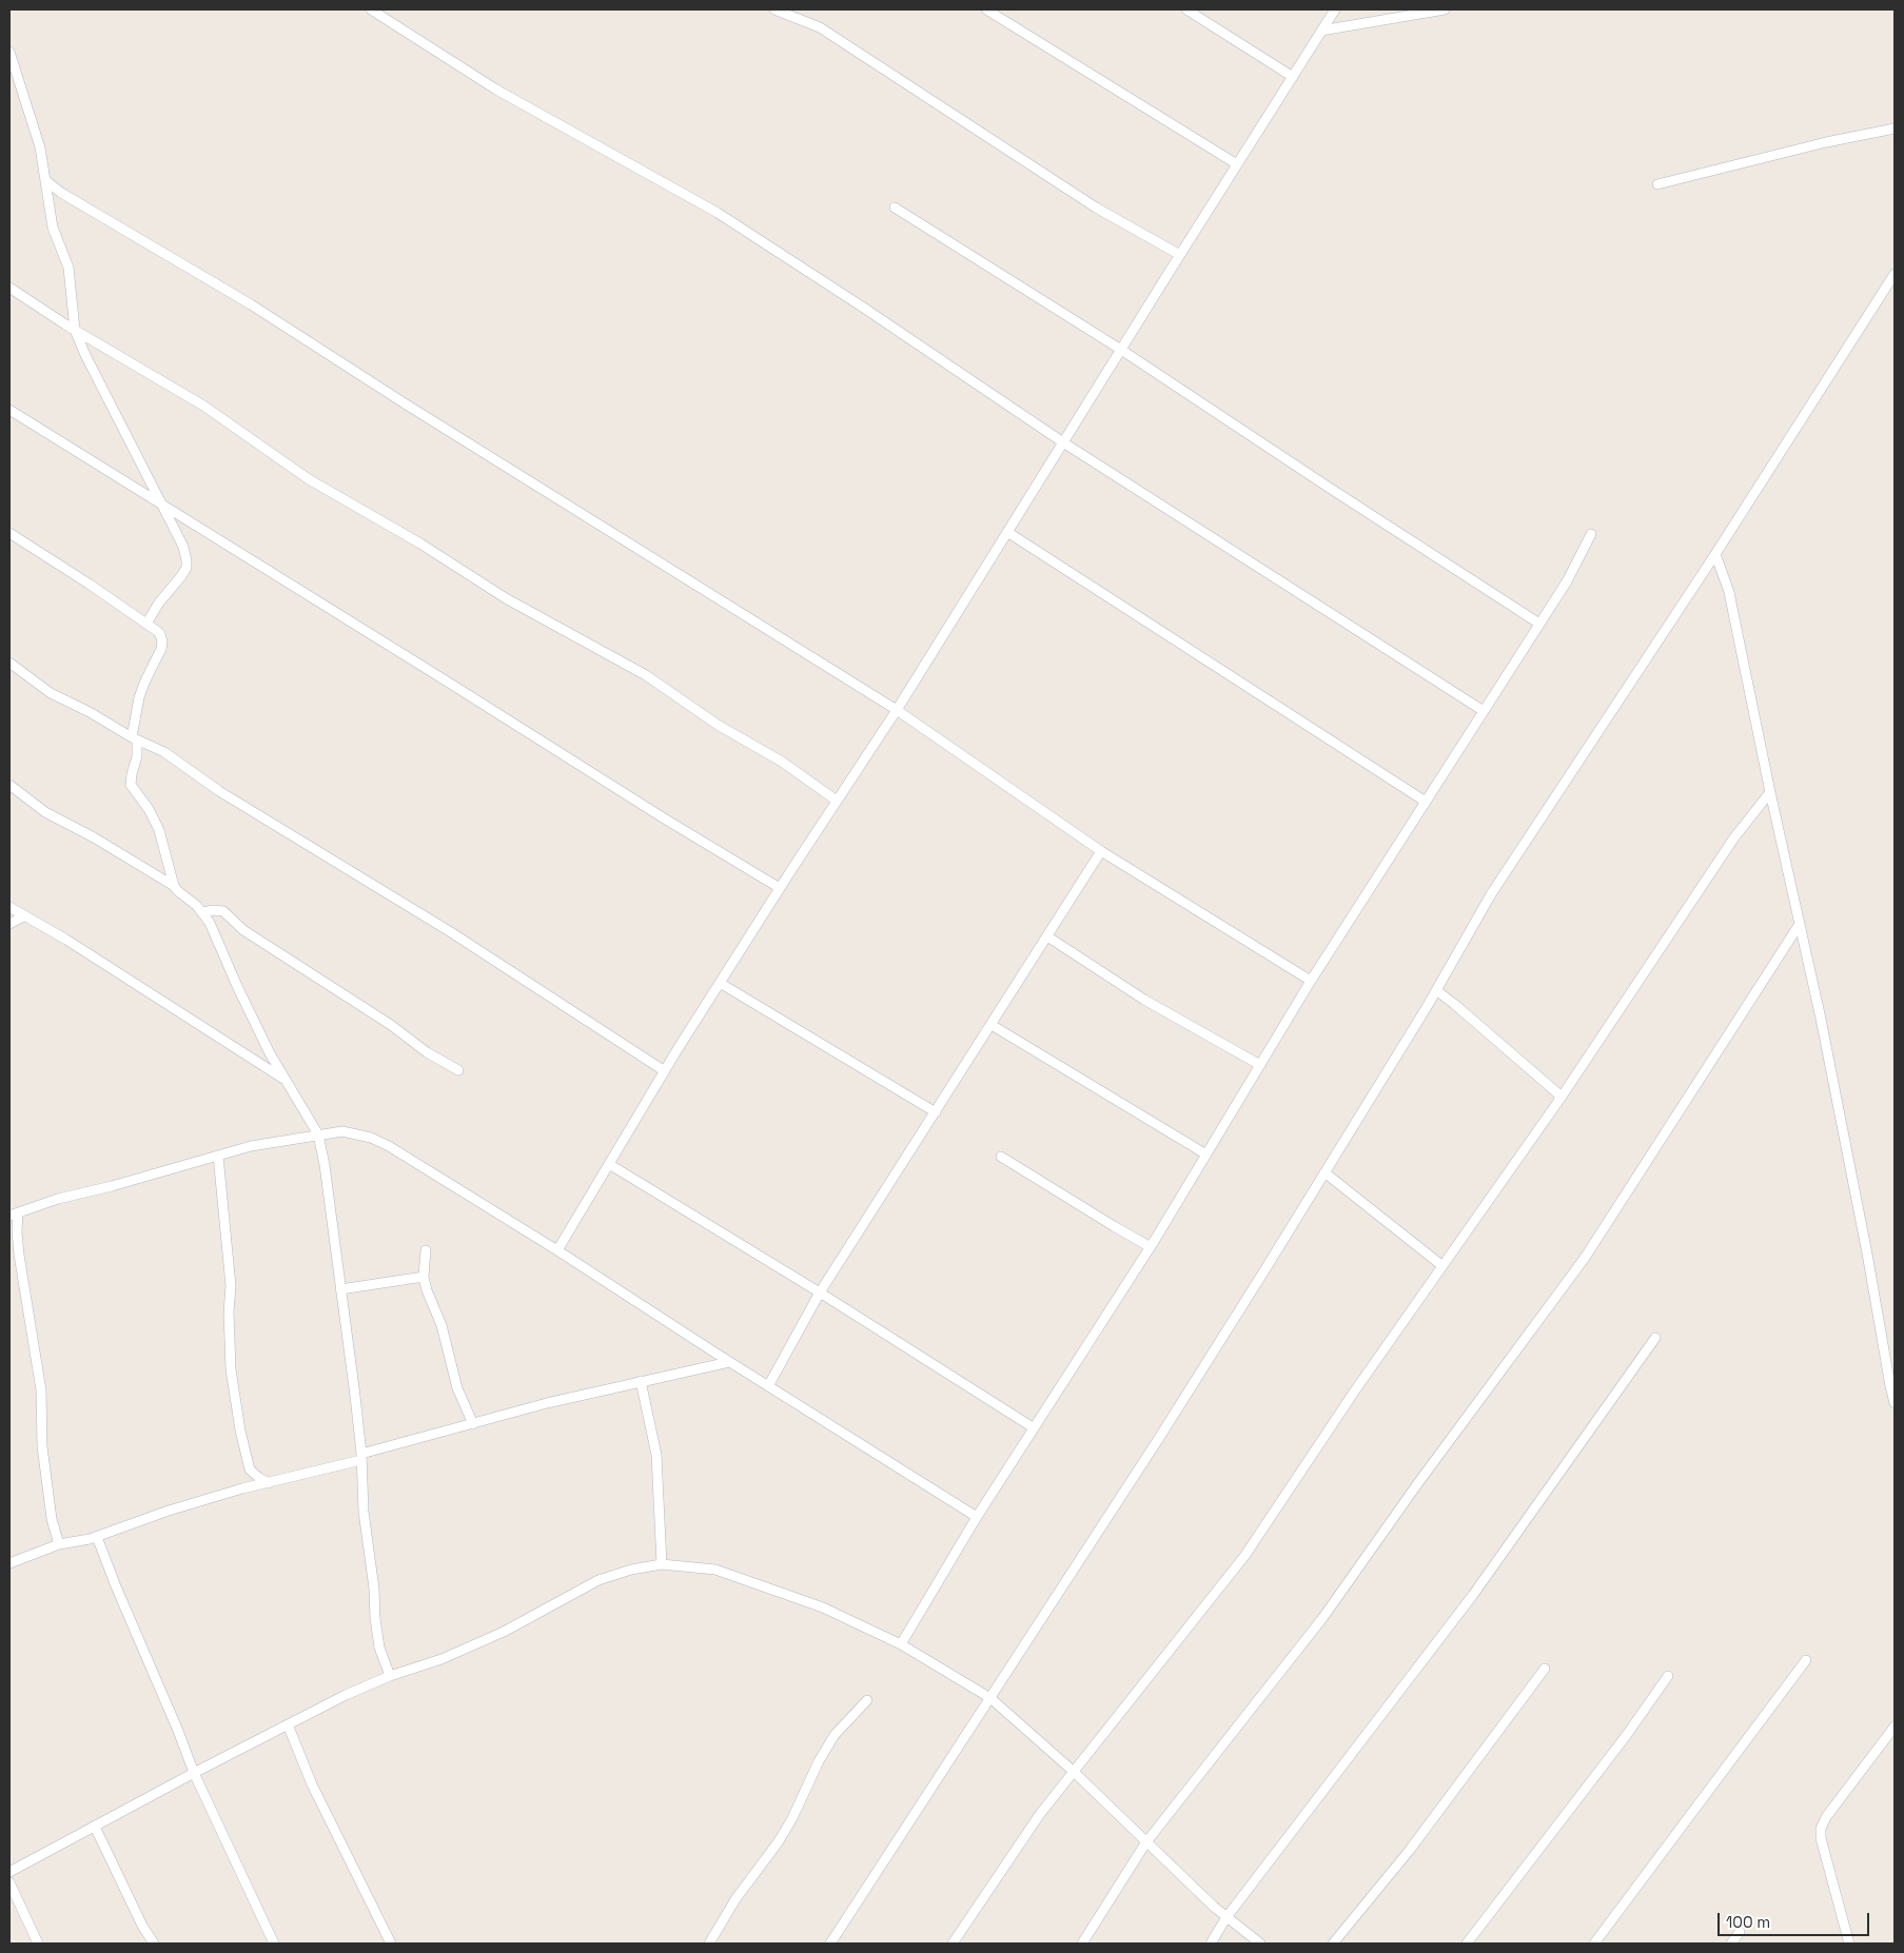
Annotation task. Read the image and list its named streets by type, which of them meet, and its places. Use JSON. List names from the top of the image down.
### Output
{
  "scale_bar": "100 m"
}
